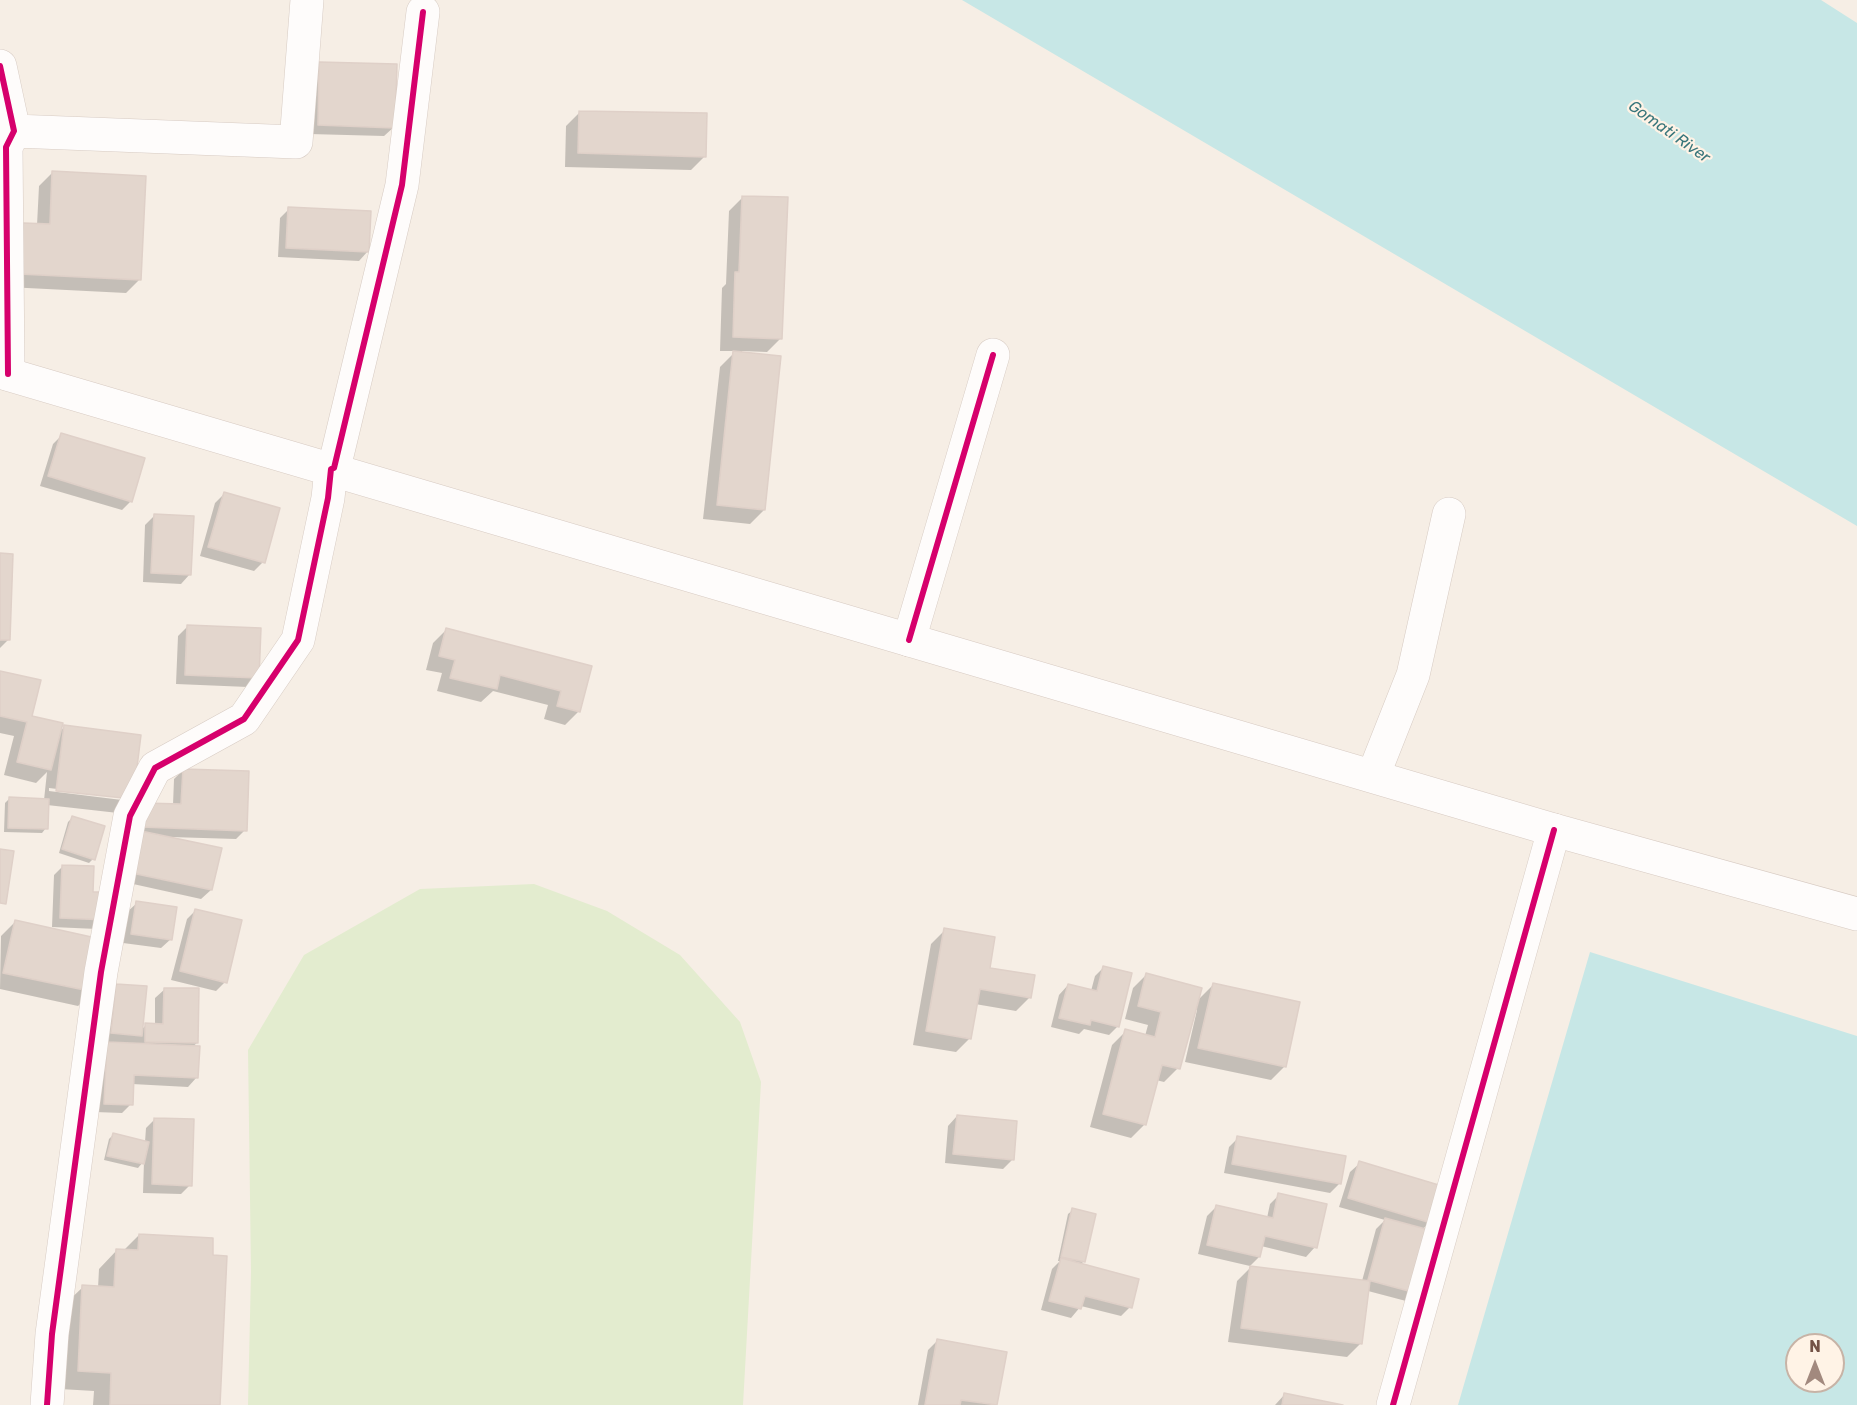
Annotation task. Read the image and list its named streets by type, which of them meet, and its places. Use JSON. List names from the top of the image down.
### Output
{
  "water": ["Gomati River"],
  "north": "top"
}
